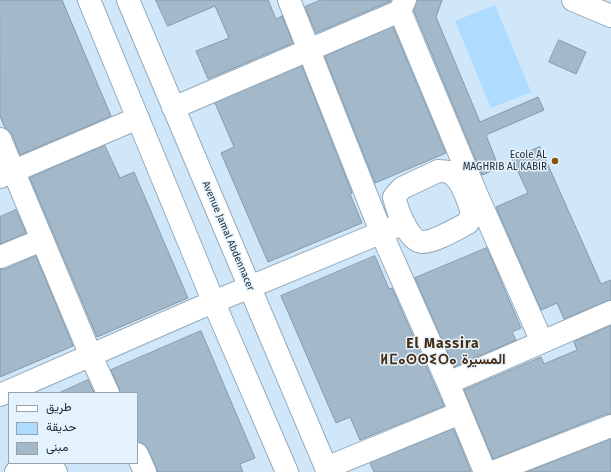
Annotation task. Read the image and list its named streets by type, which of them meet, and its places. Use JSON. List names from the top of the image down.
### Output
{
  "streets": {
    "street": ["Avenue Jamal Abdennacer"]
  },
  "districts": ["El Massira ⵍⵎⴰⵙⵙⵉⵔⴰ المسيرة"],
  "places": ["Ecole AL MAGHRIB AL KABIR"],
  "legend": ["طريق", "حديقة", "مبنى"]
}
